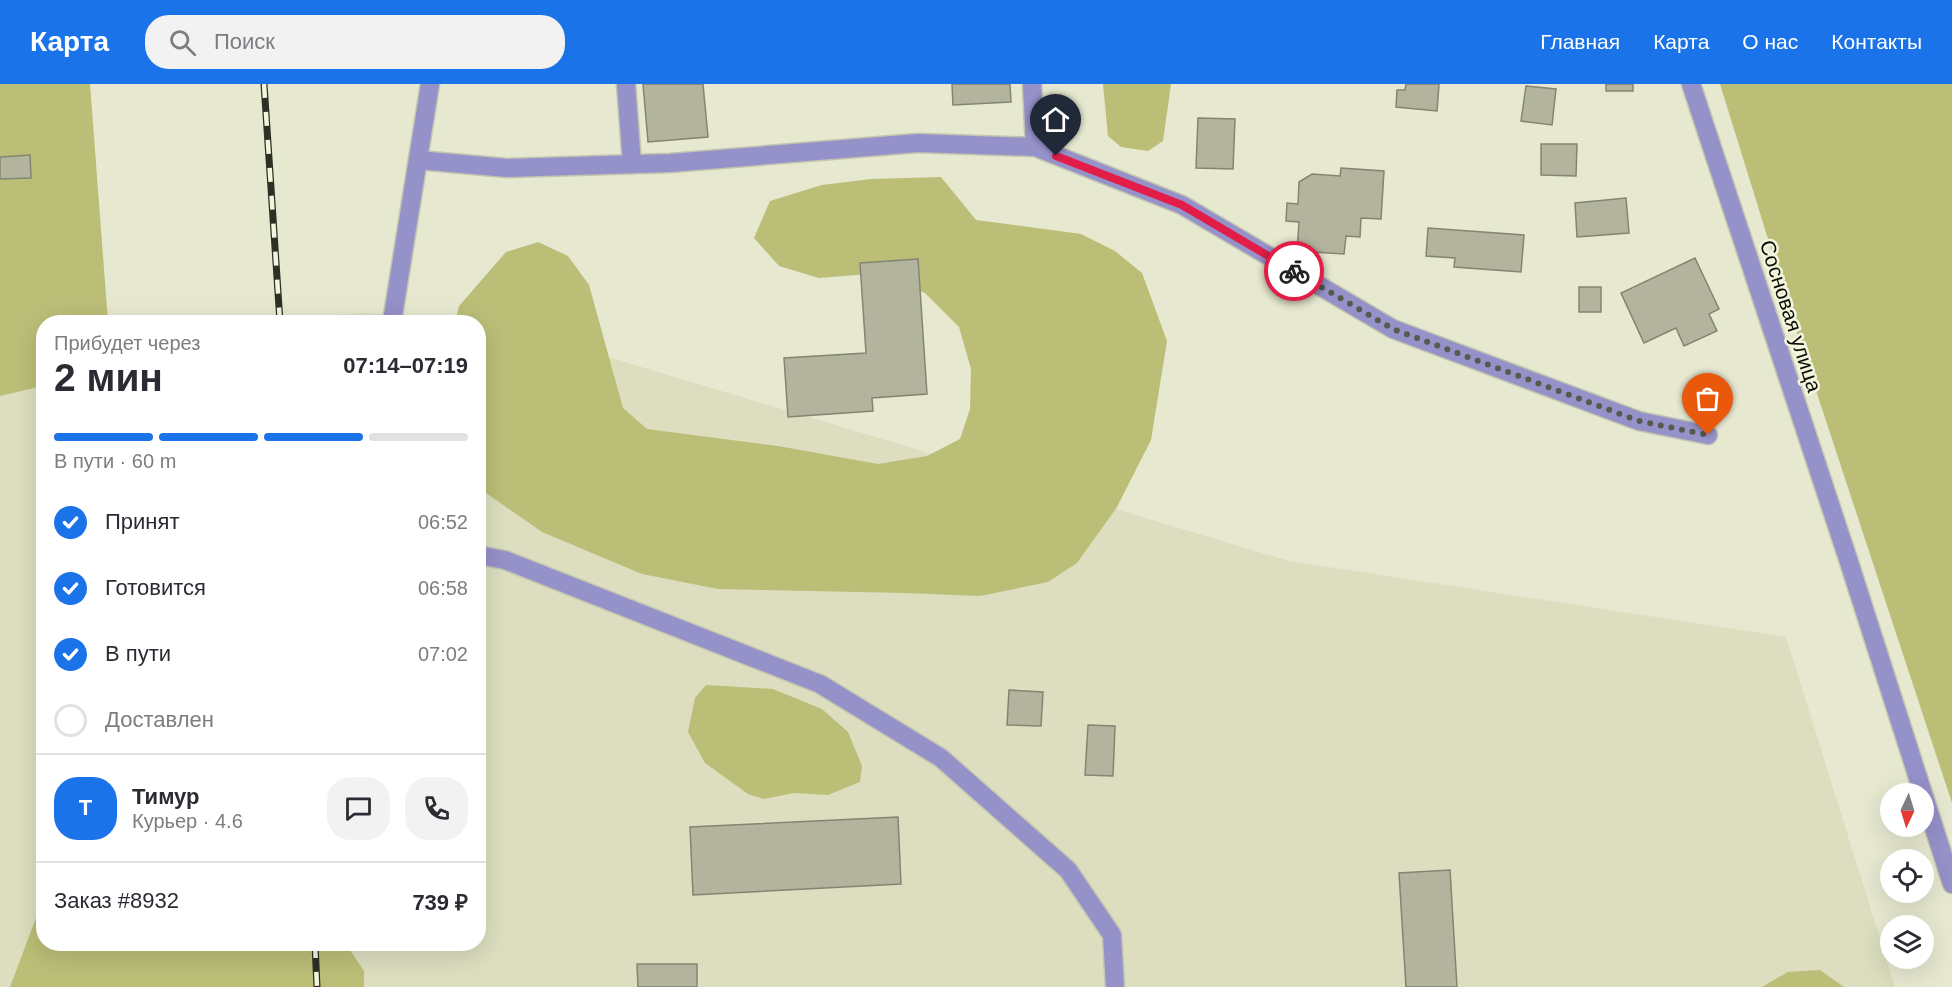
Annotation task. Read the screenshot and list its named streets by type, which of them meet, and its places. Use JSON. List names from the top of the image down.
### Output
{
  "streets": {
    "street": ["Сосновая улица"]
  },
  "north": "bottom",
  "page": {
    "header": "Карта",
    "search": "Поиск",
    "nav": [
      "Главная",
      "Карта",
      "О нас",
      "Контакты"
    ],
    "heading": ["2 мин", "Прибудет через", "07:14–07:19"],
    "panel": [
      "Тимур",
      "Курьер · 4.6",
      "Заказ #8932",
      "739 ₽"
    ],
    "bar": "В пути · 60 m",
    "list": [
      ["Принят", "06:52"],
      ["Готовится", "06:58"],
      ["В пути", "07:02"],
      "Доставлен"
    ],
    "round": "Т"
  }
}
